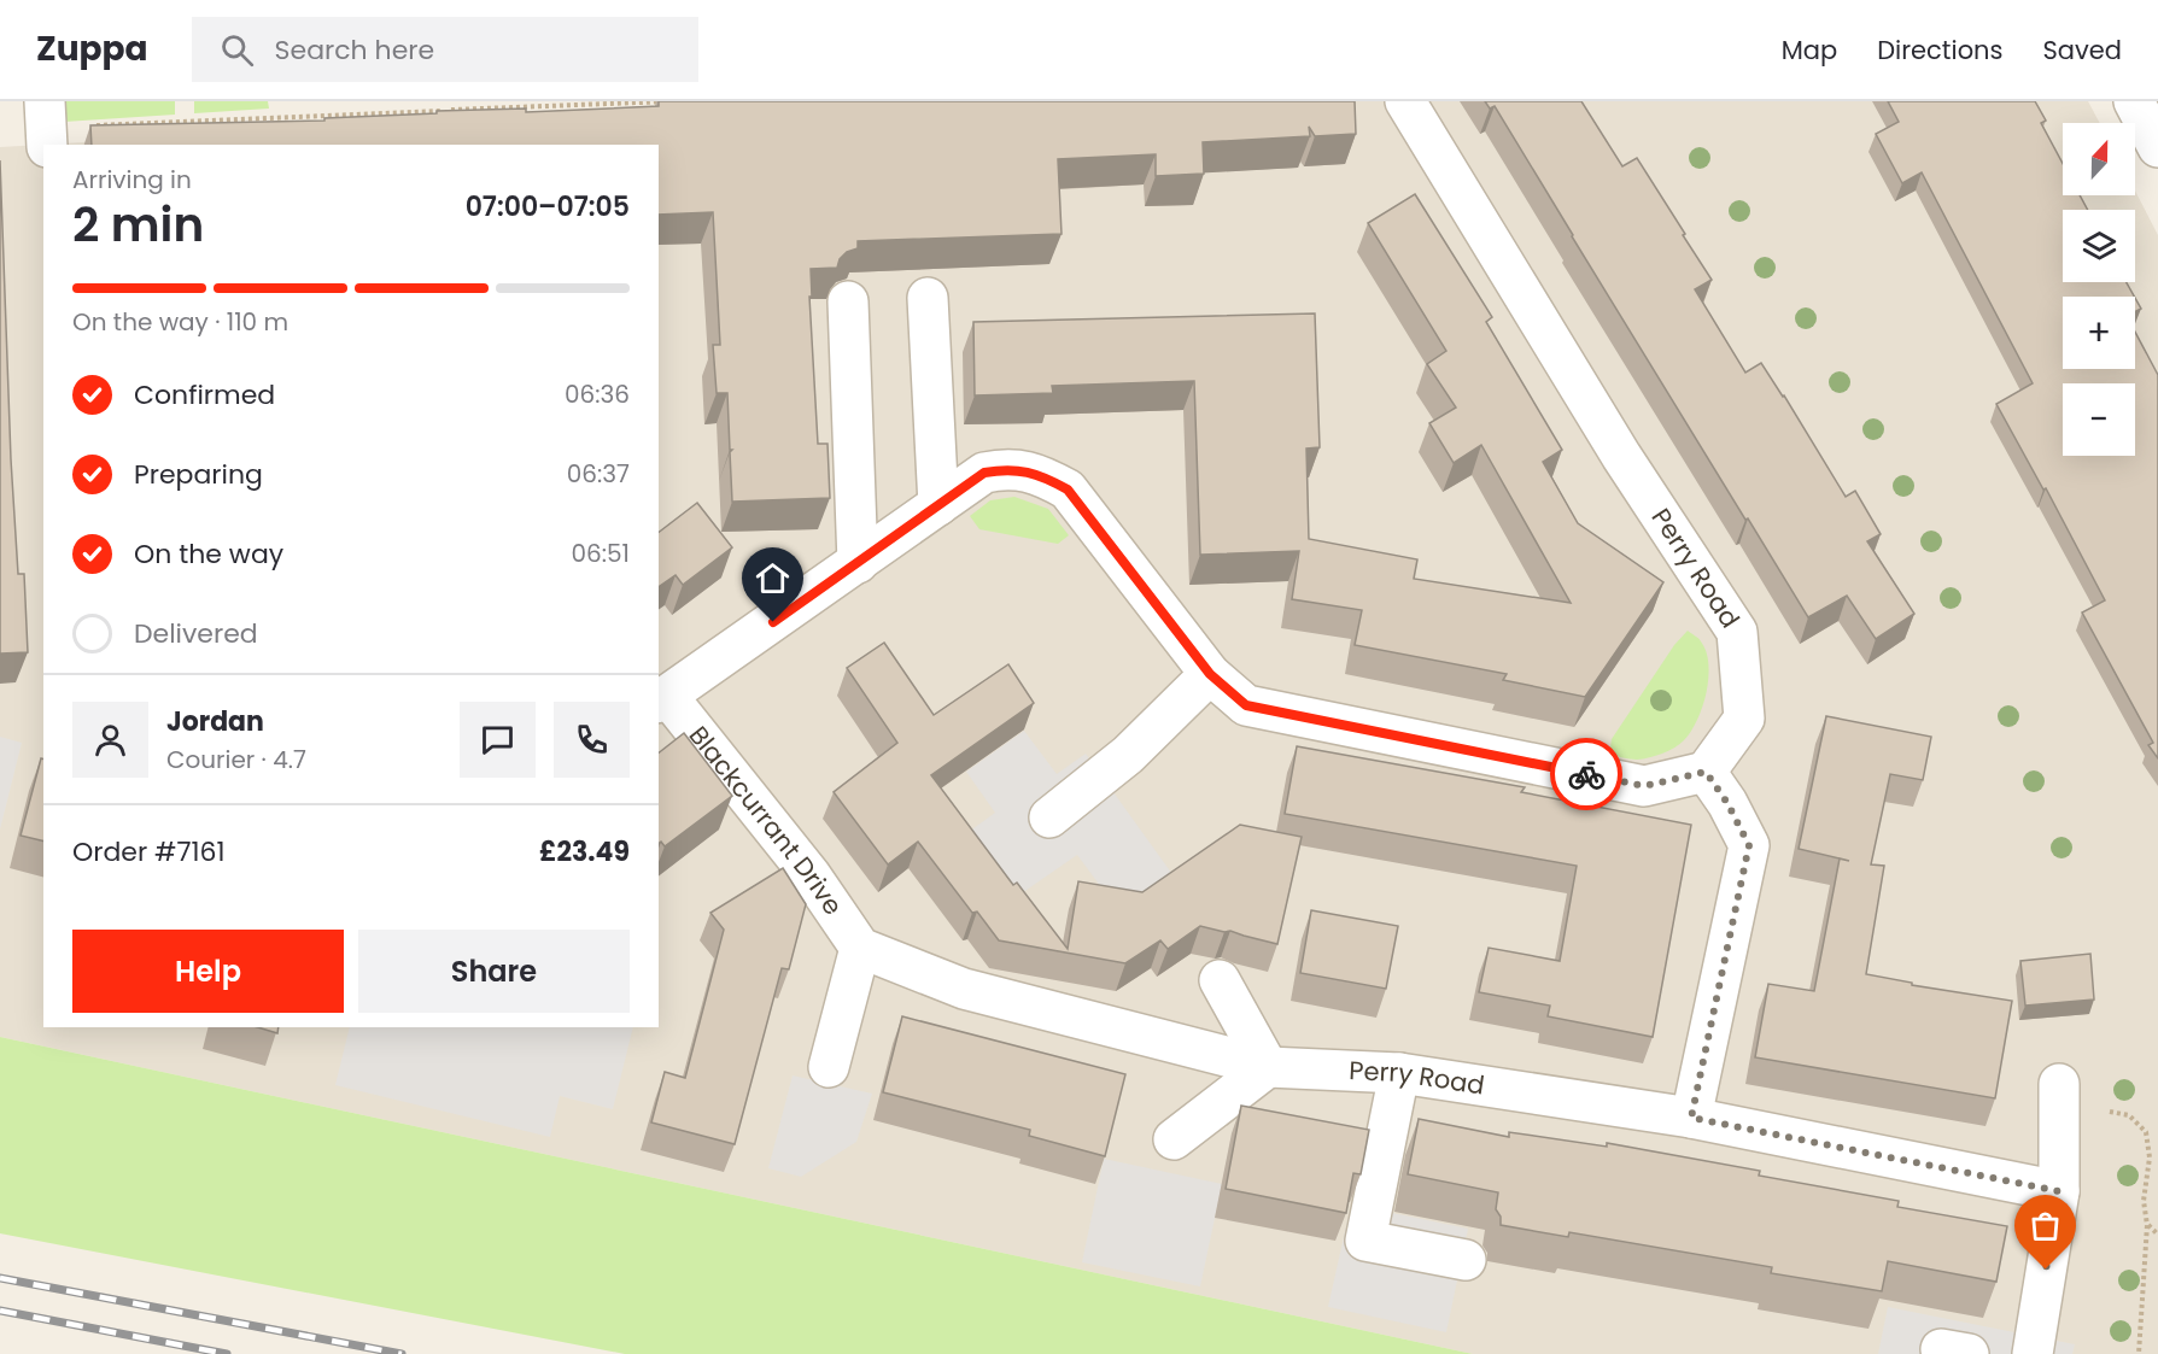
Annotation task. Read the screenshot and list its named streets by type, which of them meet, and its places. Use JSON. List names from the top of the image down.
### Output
{
  "streets": {
    "street": ["Perry Road", "Blackcurrant Drive"]
  },
  "crossings": [
    ["Perry Road", "Blackcurrant Drive"]
  ],
  "north": "top",
  "page": {
    "header": "Zuppa",
    "search": "Search here",
    "nav": ["Map", "Directions", "Saved"],
    "map_buttons": ["+", "−"],
    "heading": ["2 min", "Arriving in", "07:00–07:05"],
    "panel": [
      "Jordan",
      "Courier · 4.7",
      "Order #7161",
      "£23.49"
    ],
    "bar": "On the way · 110 m",
    "list": [
      ["Confirmed", "06:36"],
      ["Preparing", "06:37"],
      ["On the way", "06:51"],
      "Delivered"
    ],
    "buttons": ["Help", "Share"]
  }
}
